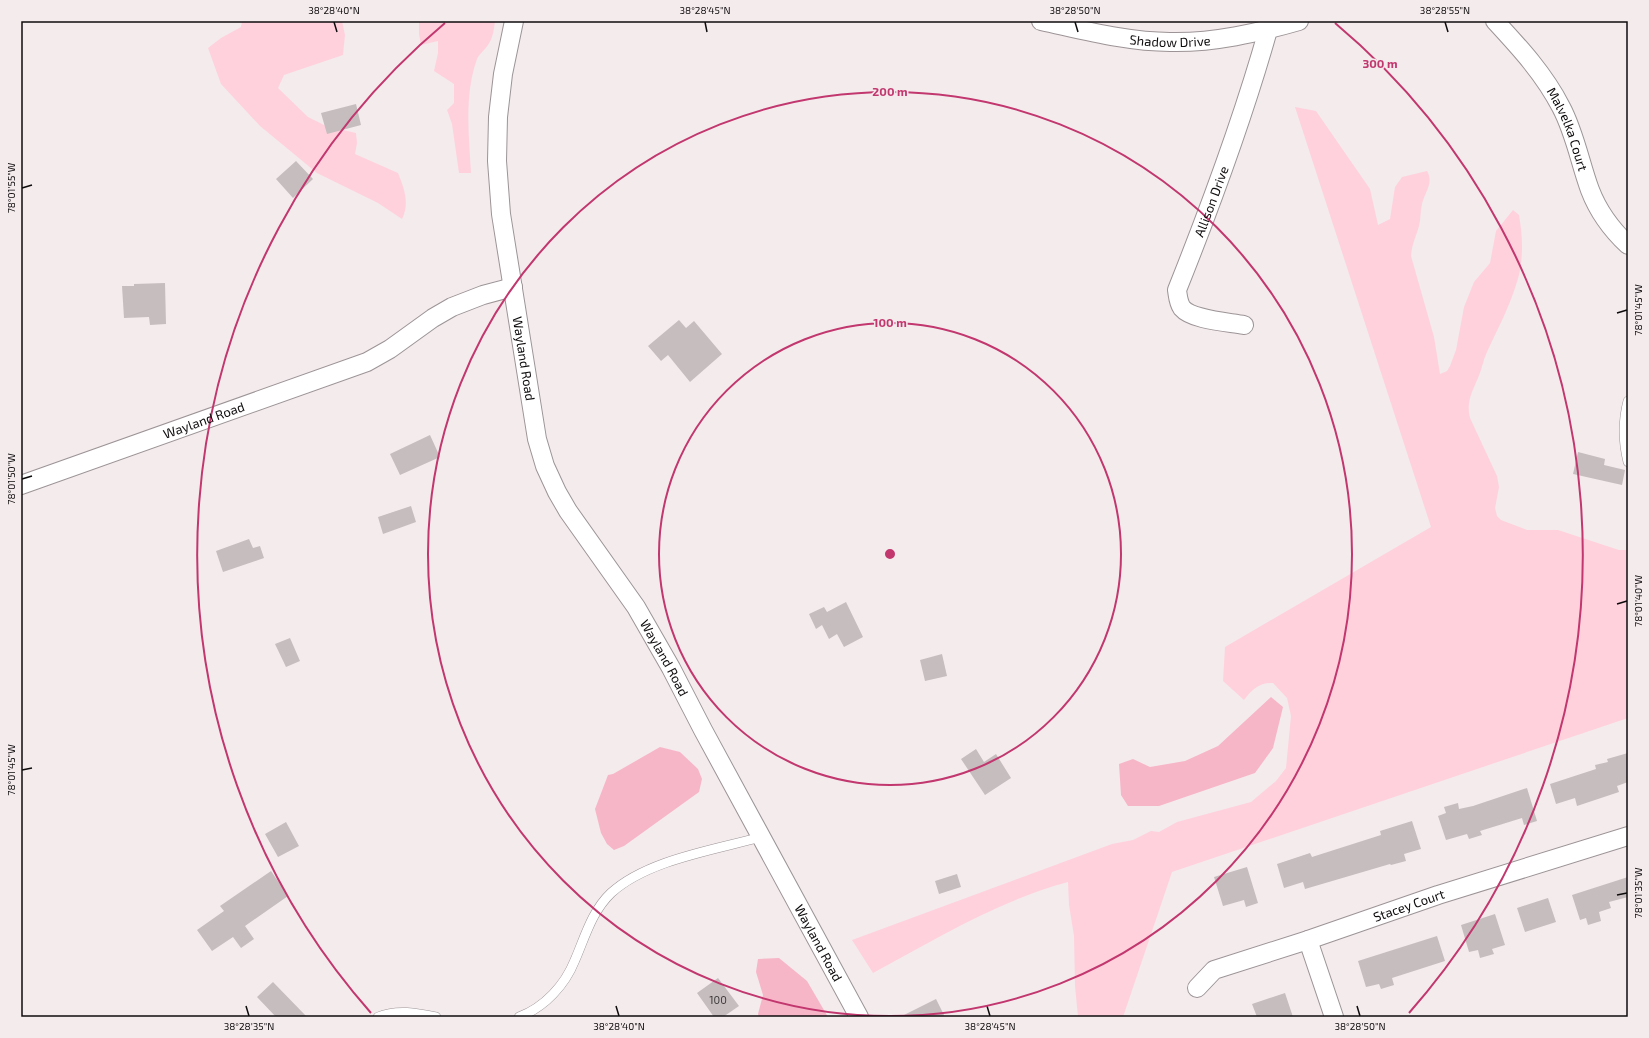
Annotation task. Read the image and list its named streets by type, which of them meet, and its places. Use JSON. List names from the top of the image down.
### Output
{
  "streets": {
    "street": [
      "Shadow Drive",
      "Malvelka Court",
      "Allison Drive",
      "Wayland Road",
      "Stacey Court"
    ]
  },
  "crossings": [
    ["Shadow Drive", "Allison Drive"]
  ],
  "house_numbers": ["100"],
  "coordinates": [
    "38°28'40\"N",
    "38°28'45\"N",
    "38°28'50\"N",
    "38°28'55\"N",
    "78°01'55\"W",
    "78°01'45\"W",
    "78°01'50\"W",
    "78°01'40\"W",
    "78°01'35\"W",
    "38°28'35\"N"
  ],
  "rings": ["300 m", "200 m", "100 m"]
}
